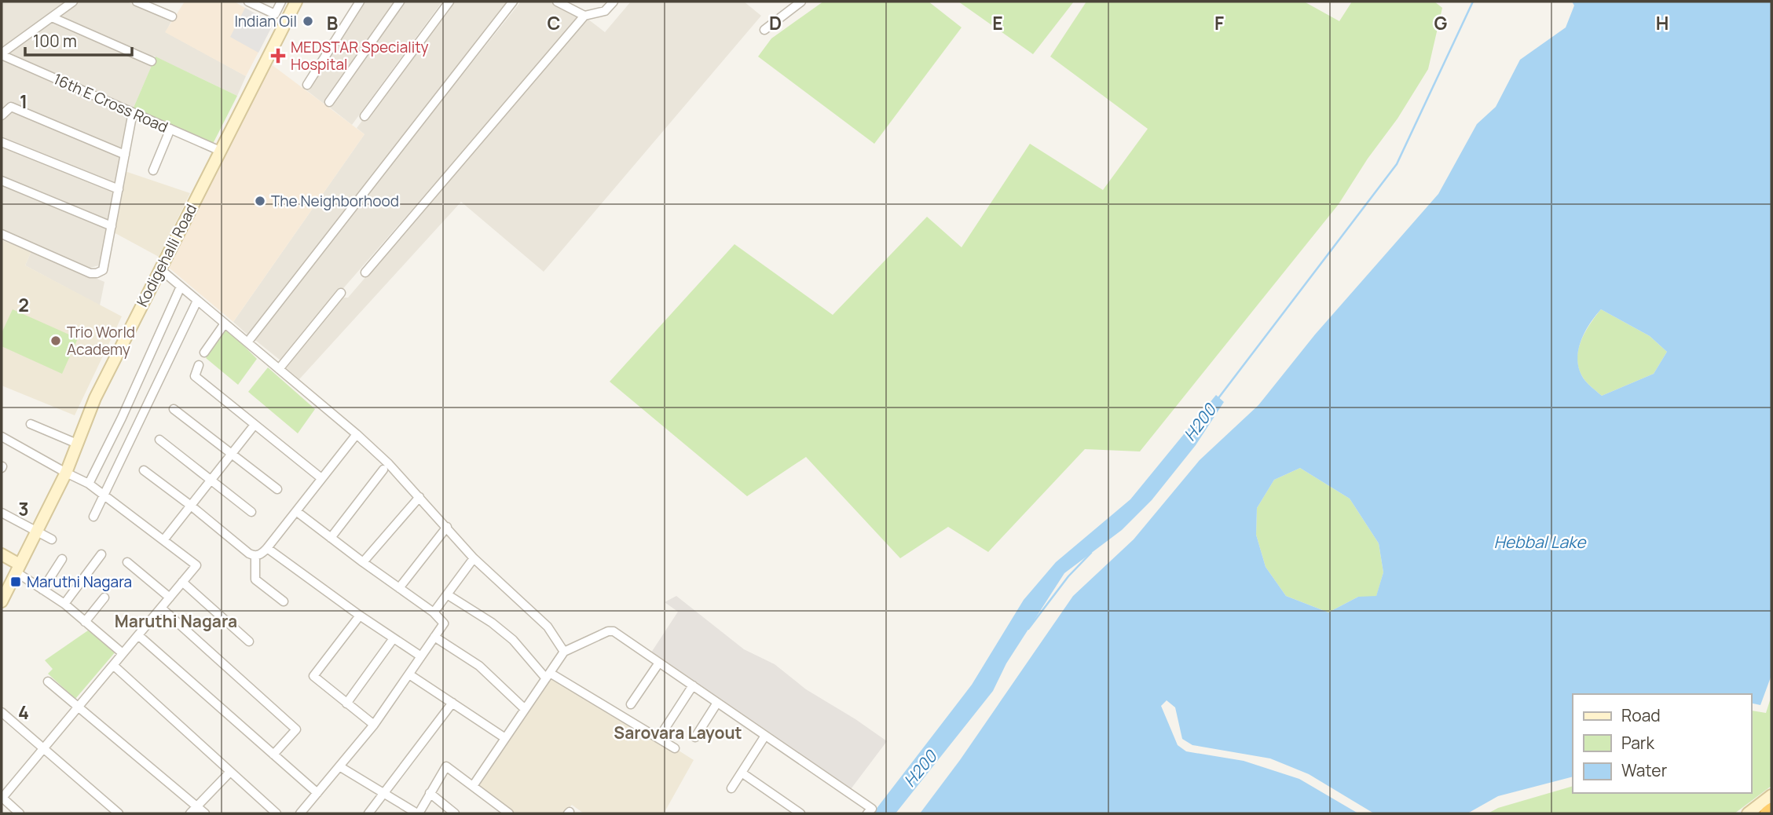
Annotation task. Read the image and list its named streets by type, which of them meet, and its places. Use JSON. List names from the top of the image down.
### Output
{
  "streets": {
    "main road": ["Kodigehalli Road"],
    "street": ["16th E Cross Road"]
  },
  "crossings": [
    ["16th E Cross Road", "Kodigehalli Road"]
  ],
  "districts": ["Maruthi Nagara", "Sarovara Layout"],
  "water": ["H200", "Hebbal Lake"],
  "places": {
    "other": ["Indian Oil", "The Neighborhood", "Trio World Academy"],
    "health": ["MEDSTAR Speciality Hospital"],
    "transit": ["Maruthi Nagara"]
  },
  "legend": ["Road", "Park", "Water"],
  "scale_bar": "100 m",
  "grid": {
    "columns": [
      "B",
      "C",
      "D",
      "E",
      "F",
      "G",
      "H"
    ],
    "rows": [
      "1",
      "2",
      "3",
      "4"
    ]
  }
}
